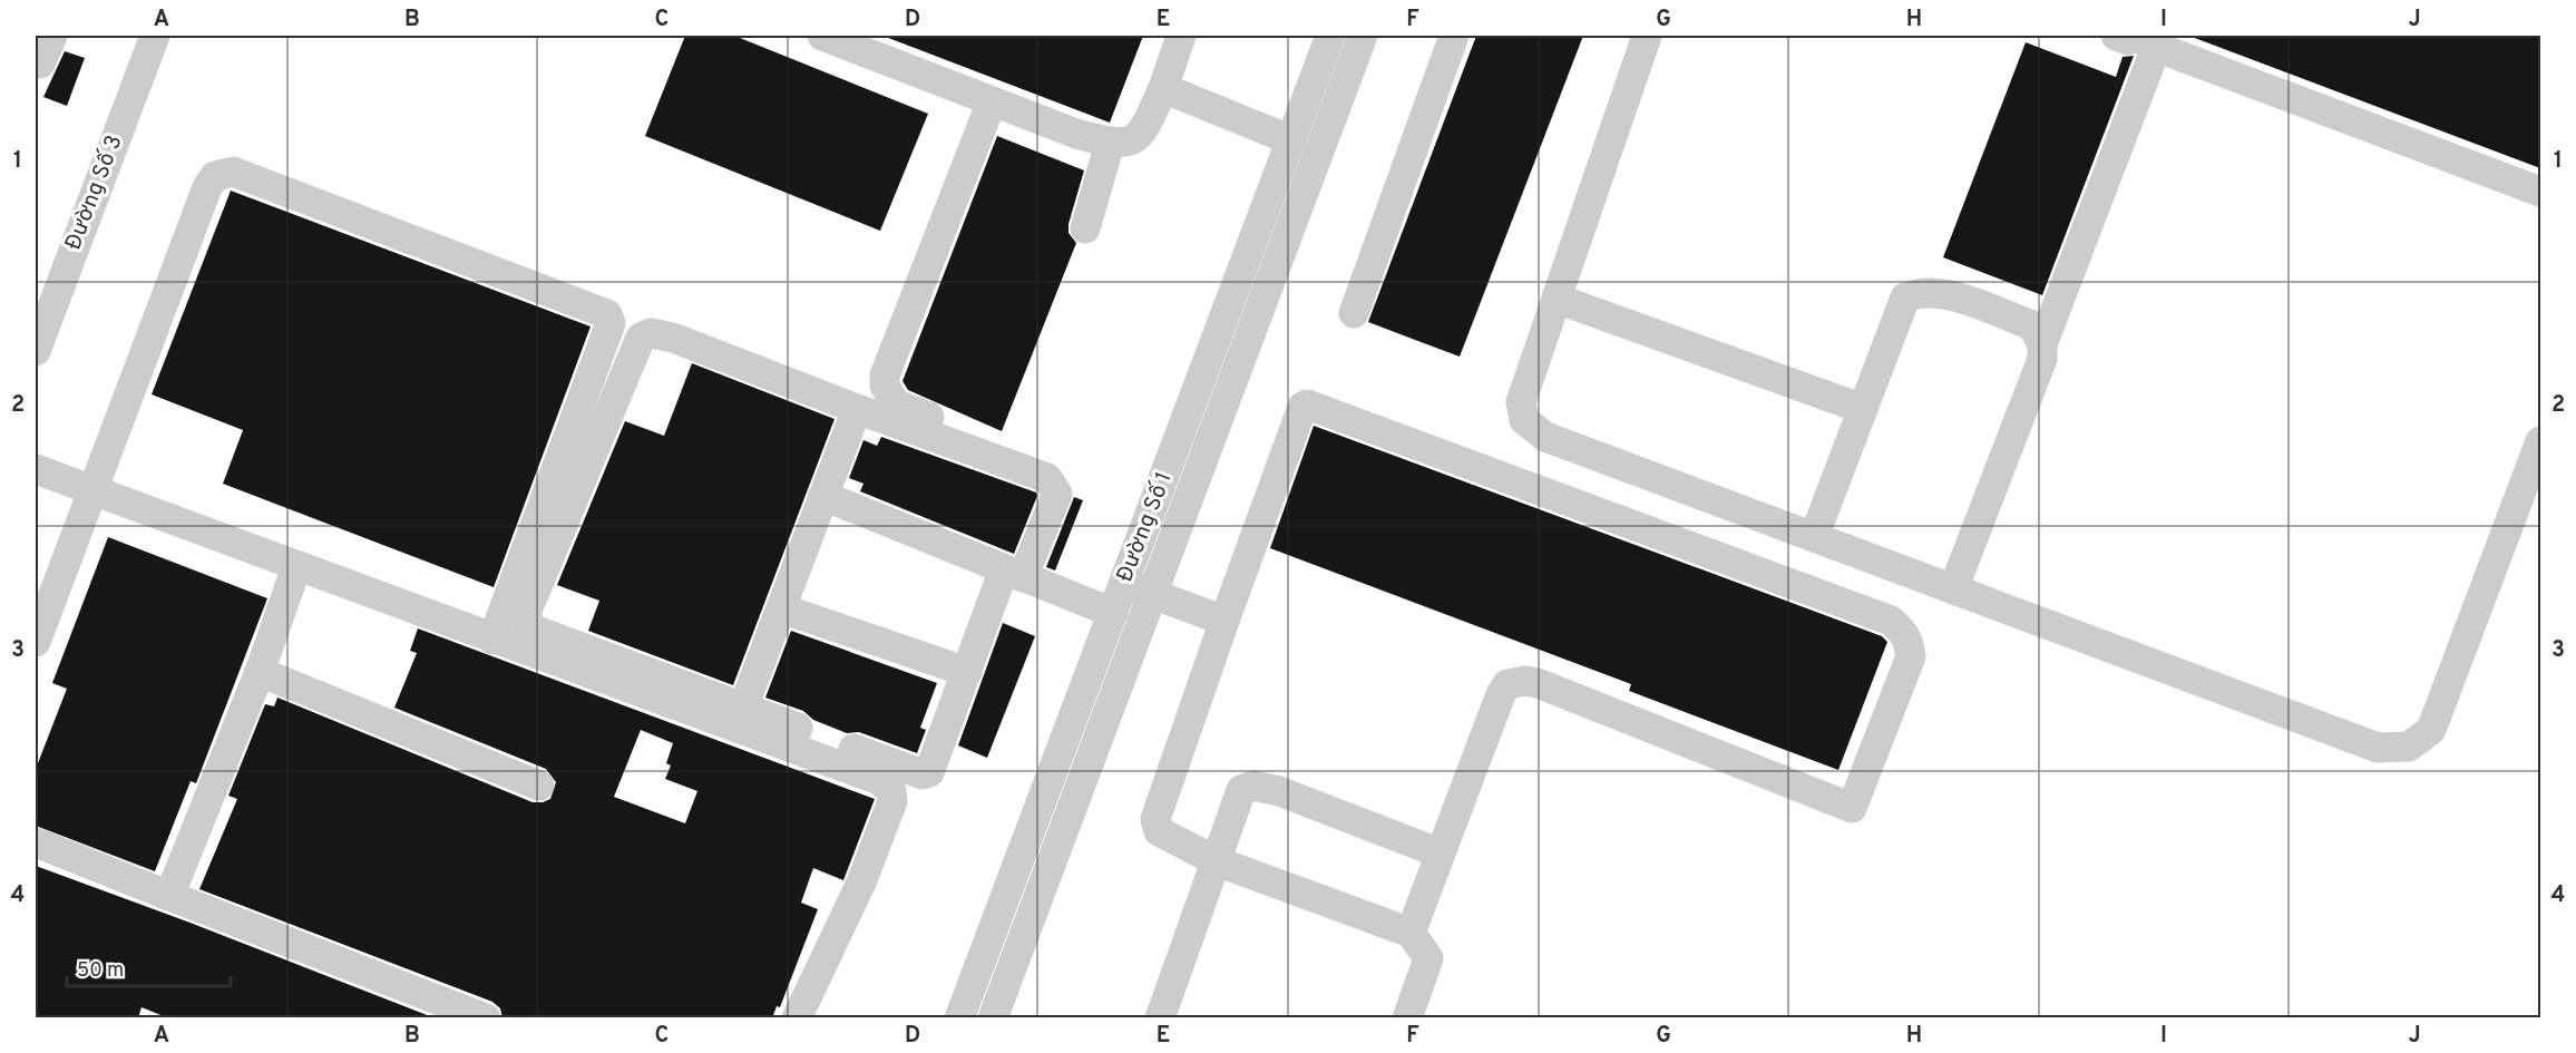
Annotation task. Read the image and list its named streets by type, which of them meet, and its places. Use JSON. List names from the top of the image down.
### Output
{
  "streets": {
    "street": ["Đường Số 3", "Đường Số 1"]
  },
  "scale_bar": "50 m",
  "grid": {
    "columns": [
      "A",
      "B",
      "C",
      "D",
      "E",
      "F",
      "G",
      "H",
      "I",
      "J"
    ],
    "rows": [
      "1",
      "2",
      "3",
      "4"
    ]
  }
}
